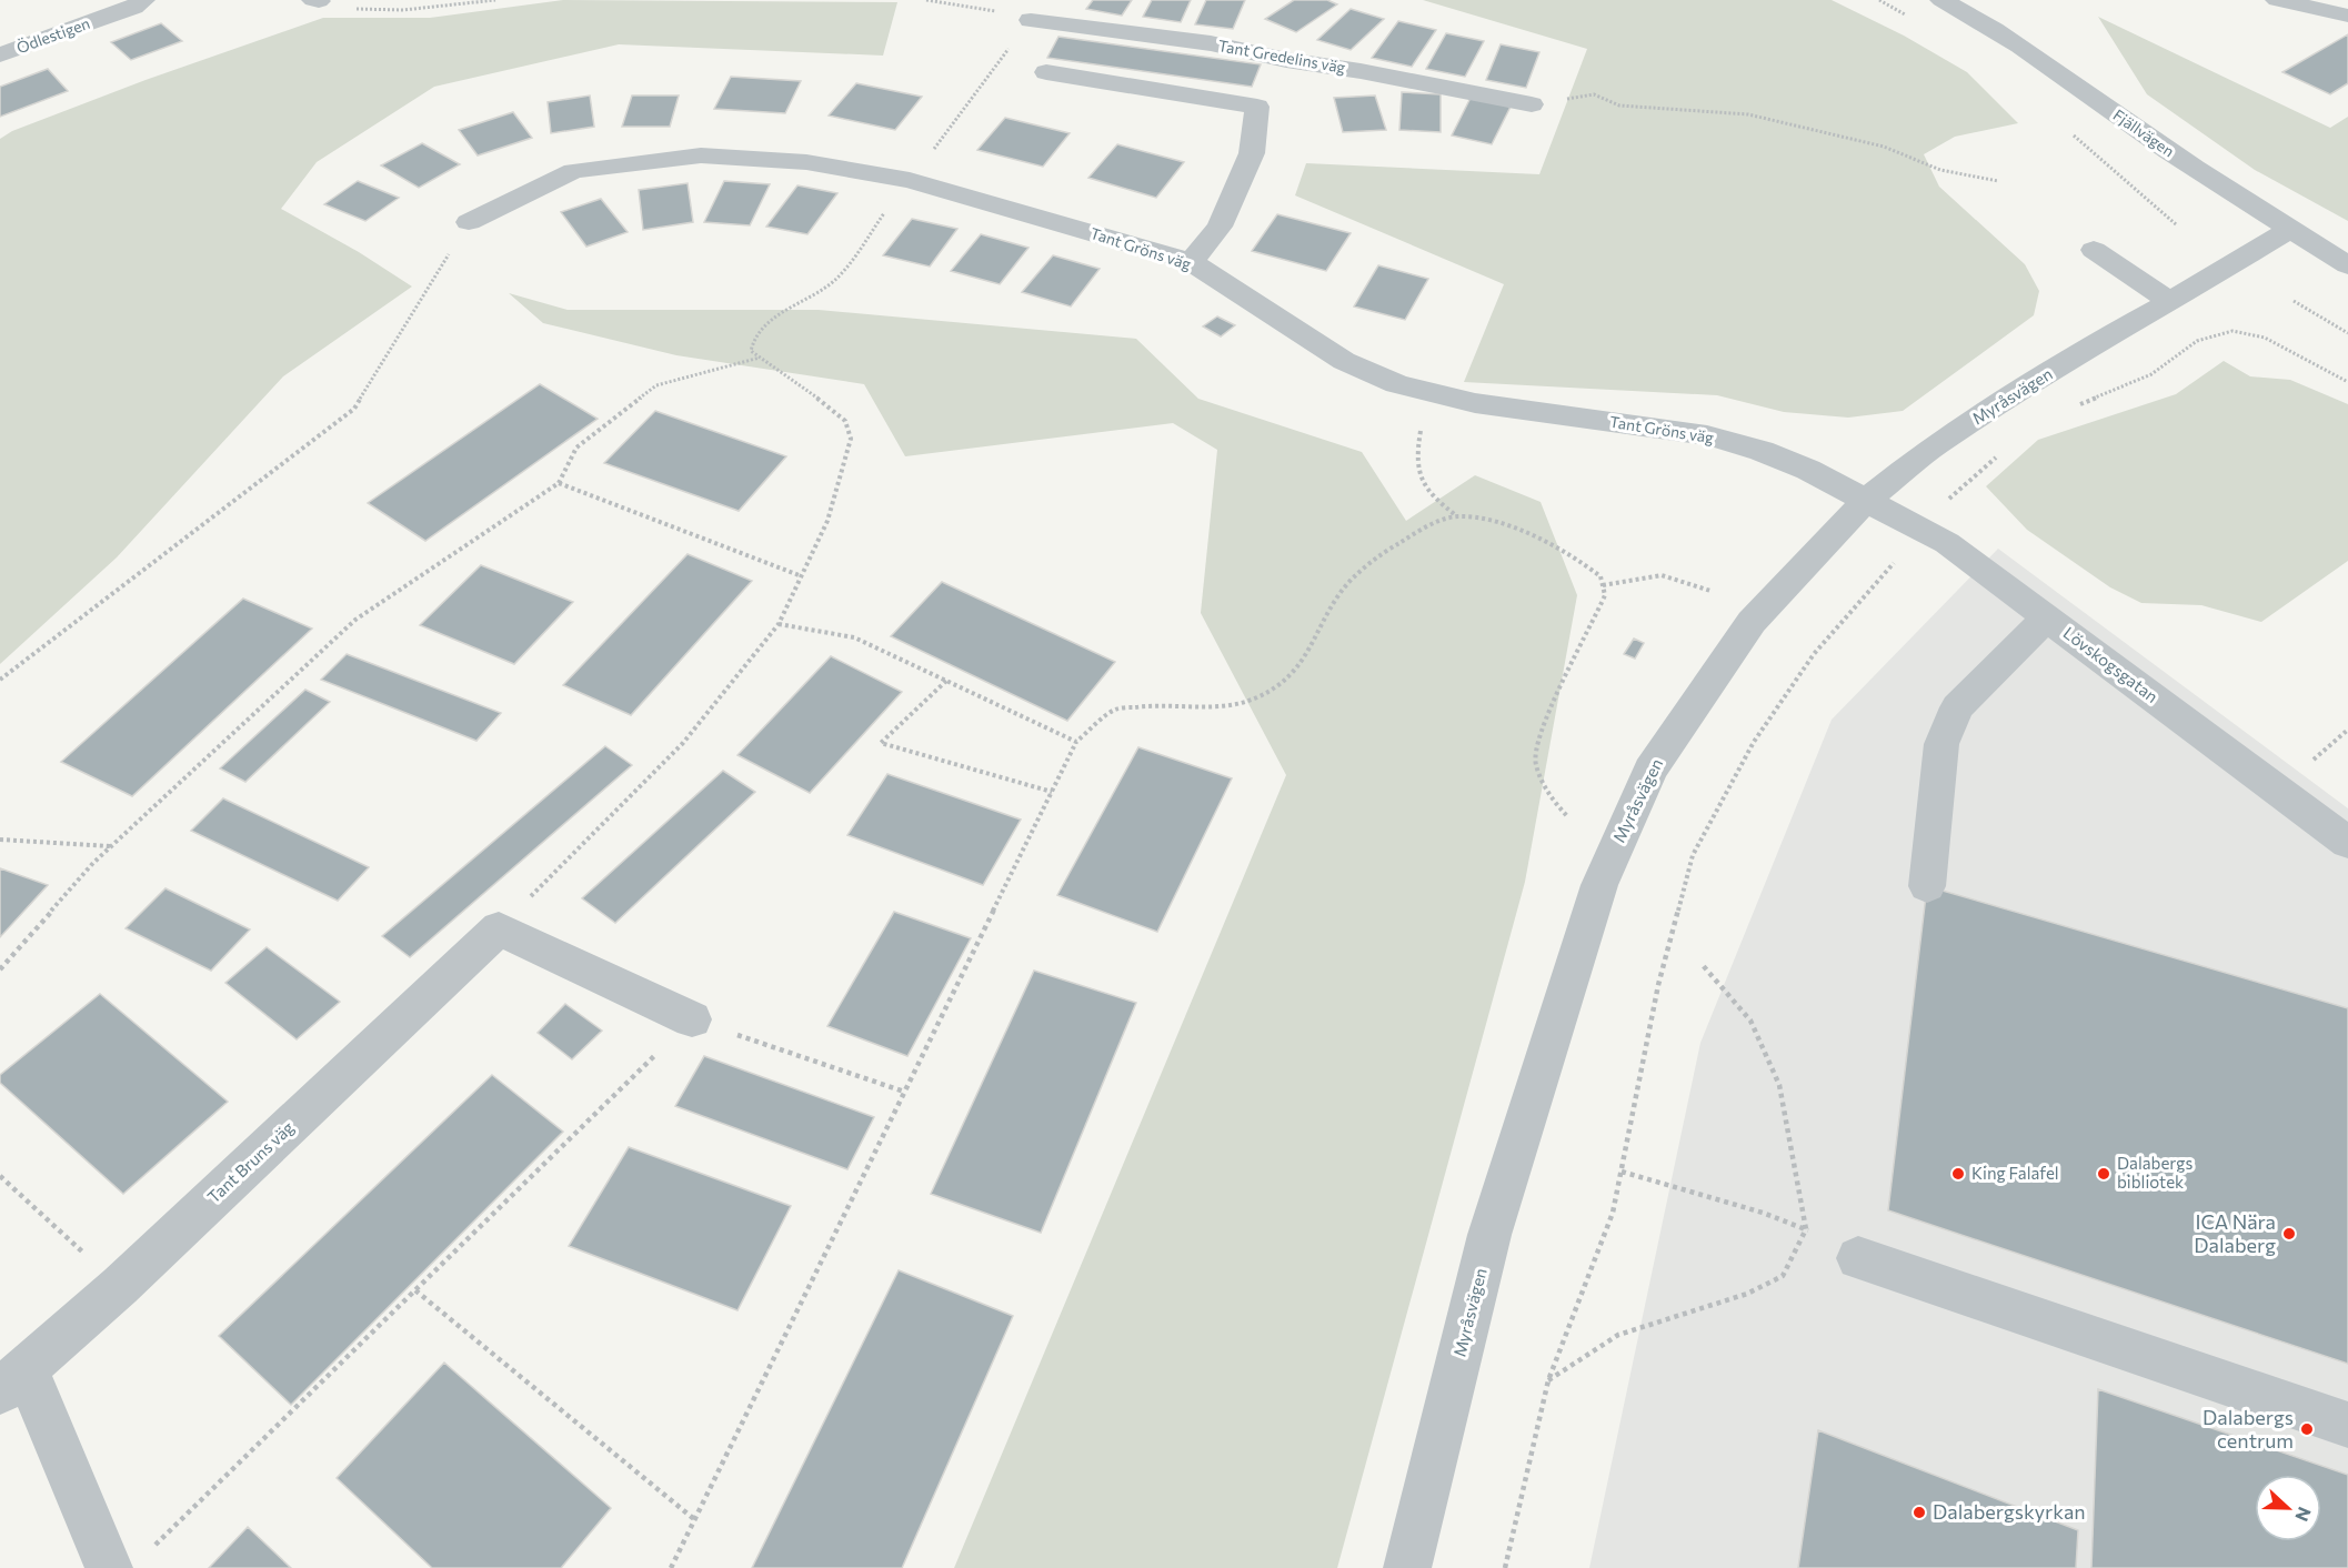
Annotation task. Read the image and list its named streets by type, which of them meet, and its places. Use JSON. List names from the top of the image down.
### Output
{
  "streets": {
    "street": [
      "Ödlestigen",
      "Tant Gredelins väg",
      "Fjällvägen",
      "Tant Gröns väg",
      "Myråsvägen",
      "Lövskogsgatan",
      "Tant Bruns väg"
    ]
  },
  "crossings": [
    ["Fjällvägen", "Myråsvägen"],
    ["Tant Gröns väg", "Myråsvägen"],
    ["Tant Gröns väg", "Lövskogsgatan"],
    ["Myråsvägen", "Lövskogsgatan"]
  ],
  "places": [
    "King Falafel",
    "Dalabergs bibliotek",
    "ICA Nära Dalaberg",
    "Dalabergs centrum",
    "Dalabergskyrkan"
  ],
  "north": "right"
}
